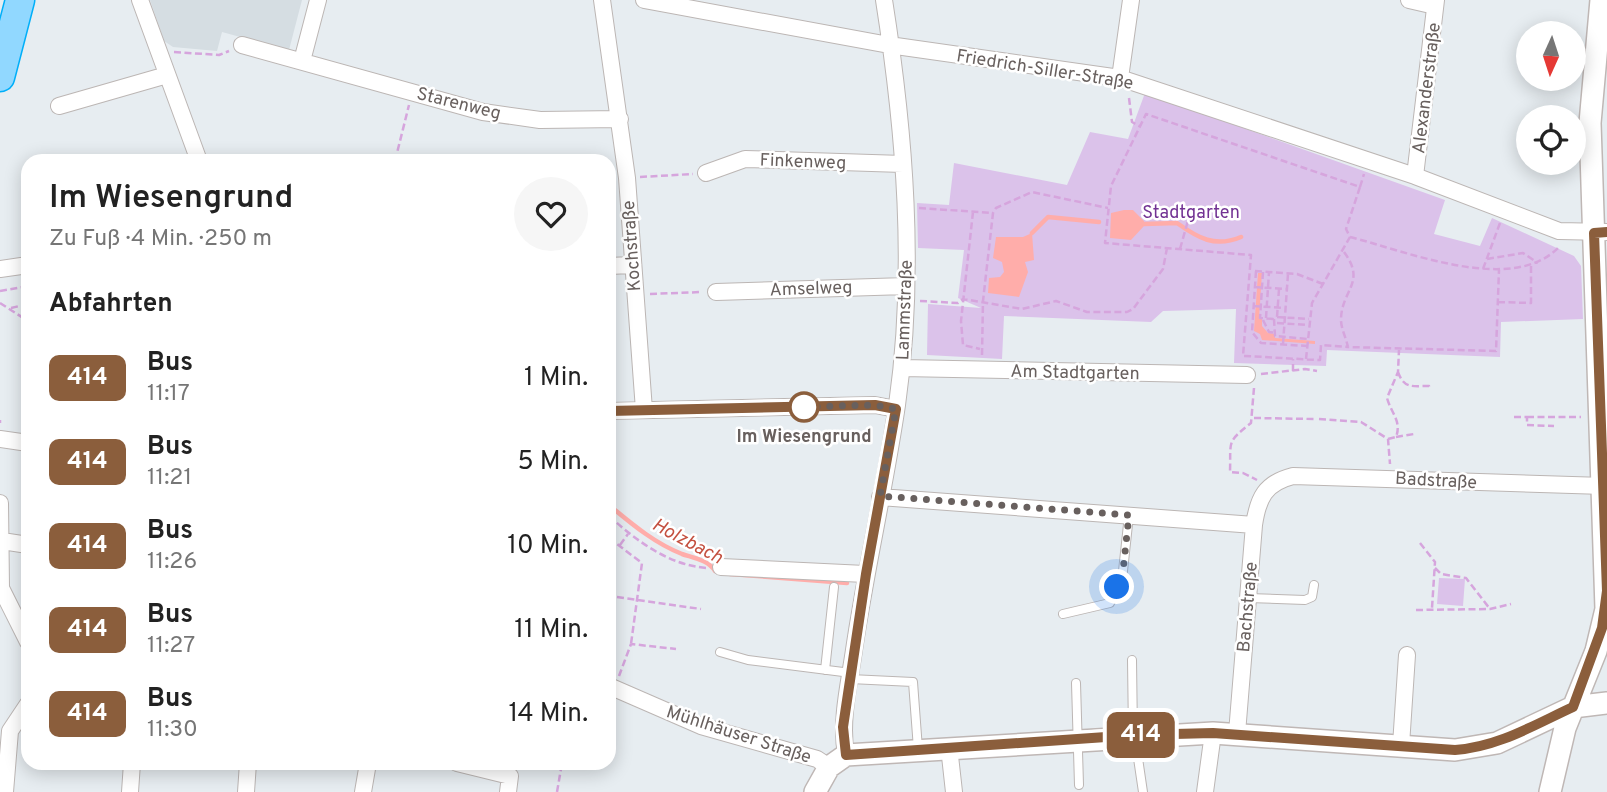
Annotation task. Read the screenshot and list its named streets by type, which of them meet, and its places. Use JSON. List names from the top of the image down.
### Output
{
  "streets": {
    "street": [
      "Friedrich-Siller-Straße",
      "Alexanderstraße",
      "Starenweg",
      "Finkenweg",
      "Kochstraße",
      "Amselweg",
      "Lammstraße",
      "Am Stadtgarten",
      "Badstraße",
      "Bachstraße",
      "Mühlhäuser Straße"
    ]
  },
  "crossings": [
    ["Friedrich-Siller-Straße", "Alexanderstraße"],
    ["Friedrich-Siller-Straße", "Lammstraße"],
    ["Starenweg", "Kochstraße"],
    ["Finkenweg", "Lammstraße"],
    ["Amselweg", "Lammstraße"],
    ["Lammstraße", "Am Stadtgarten"],
    ["Lammstraße", "Mühlhäuser Straße"],
    ["Badstraße", "Bachstraße"]
  ],
  "water": ["Holzbach"],
  "parks": ["Stadtgarten"],
  "places": ["Im Wiesengrund"],
  "lines": ["bus line 414"],
  "north": "bottom",
  "page": {
    "on_map": "414",
    "heading": [
      ["Im Wiesengrund", "Zu Fuß · 4 Min. · 250 m"],
      "Abfahrten"
    ],
    "list": [
      {
        "mark": "414",
        "name": "Bus",
        "note": "11:17",
        "value": "1 Min."
      },
      {
        "mark": "414",
        "name": "Bus",
        "note": "11:21",
        "value": "5 Min."
      },
      {
        "mark": "414",
        "name": "Bus",
        "note": "11:26",
        "value": "10 Min."
      },
      {
        "mark": "414",
        "name": "Bus",
        "note": "11:27",
        "value": "11 Min."
      },
      {
        "mark": "414",
        "name": "Bus",
        "note": "11:30",
        "value": "14 Min."
      }
    ]
  }
}
